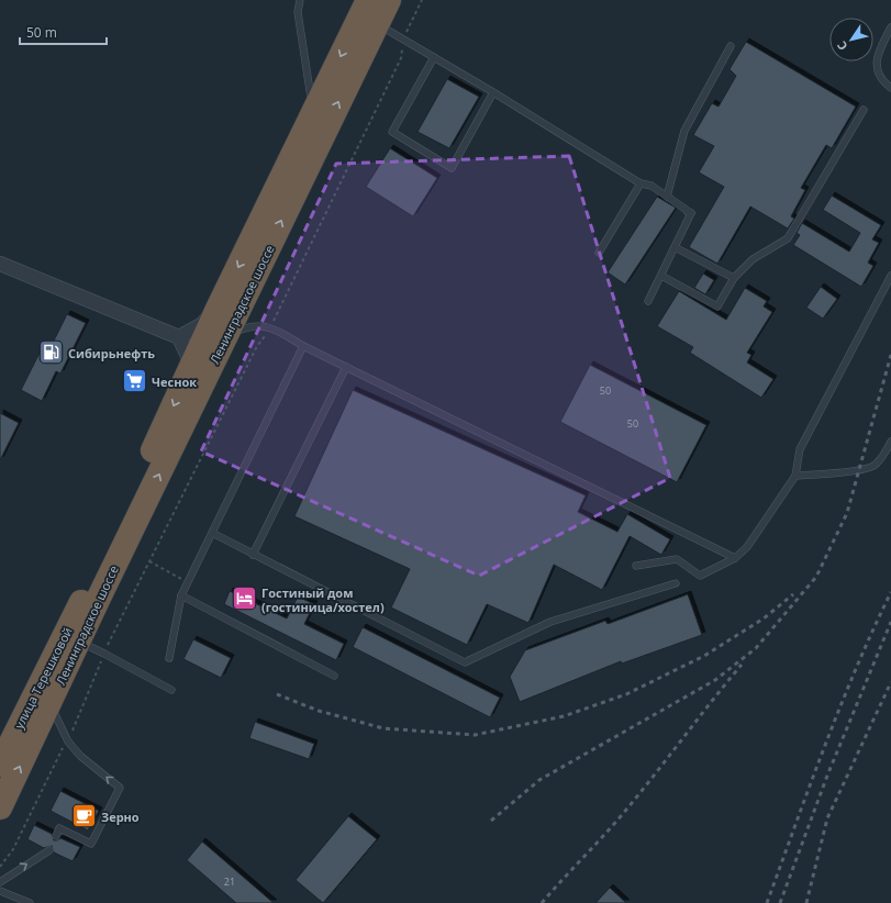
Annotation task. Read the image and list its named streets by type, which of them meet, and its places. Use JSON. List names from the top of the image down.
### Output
{
  "streets": {
    "highway": ["Ленинградское шоссе", "улица Терешковой"]
  },
  "crossings": [
    ["Ленинградское шоссе", "улица Терешковой"]
  ],
  "places": {
    "fuel station": ["Сибирьнефть"],
    "supermarket": ["Чеснок"],
    "hotel": ["Гостиный дом (гостиница/хостел)"],
    "cafe": ["Зерно"]
  },
  "house_numbers": ["50", "50", "21"],
  "scale_bar": "50 m",
  "north": "bottom left"
}
